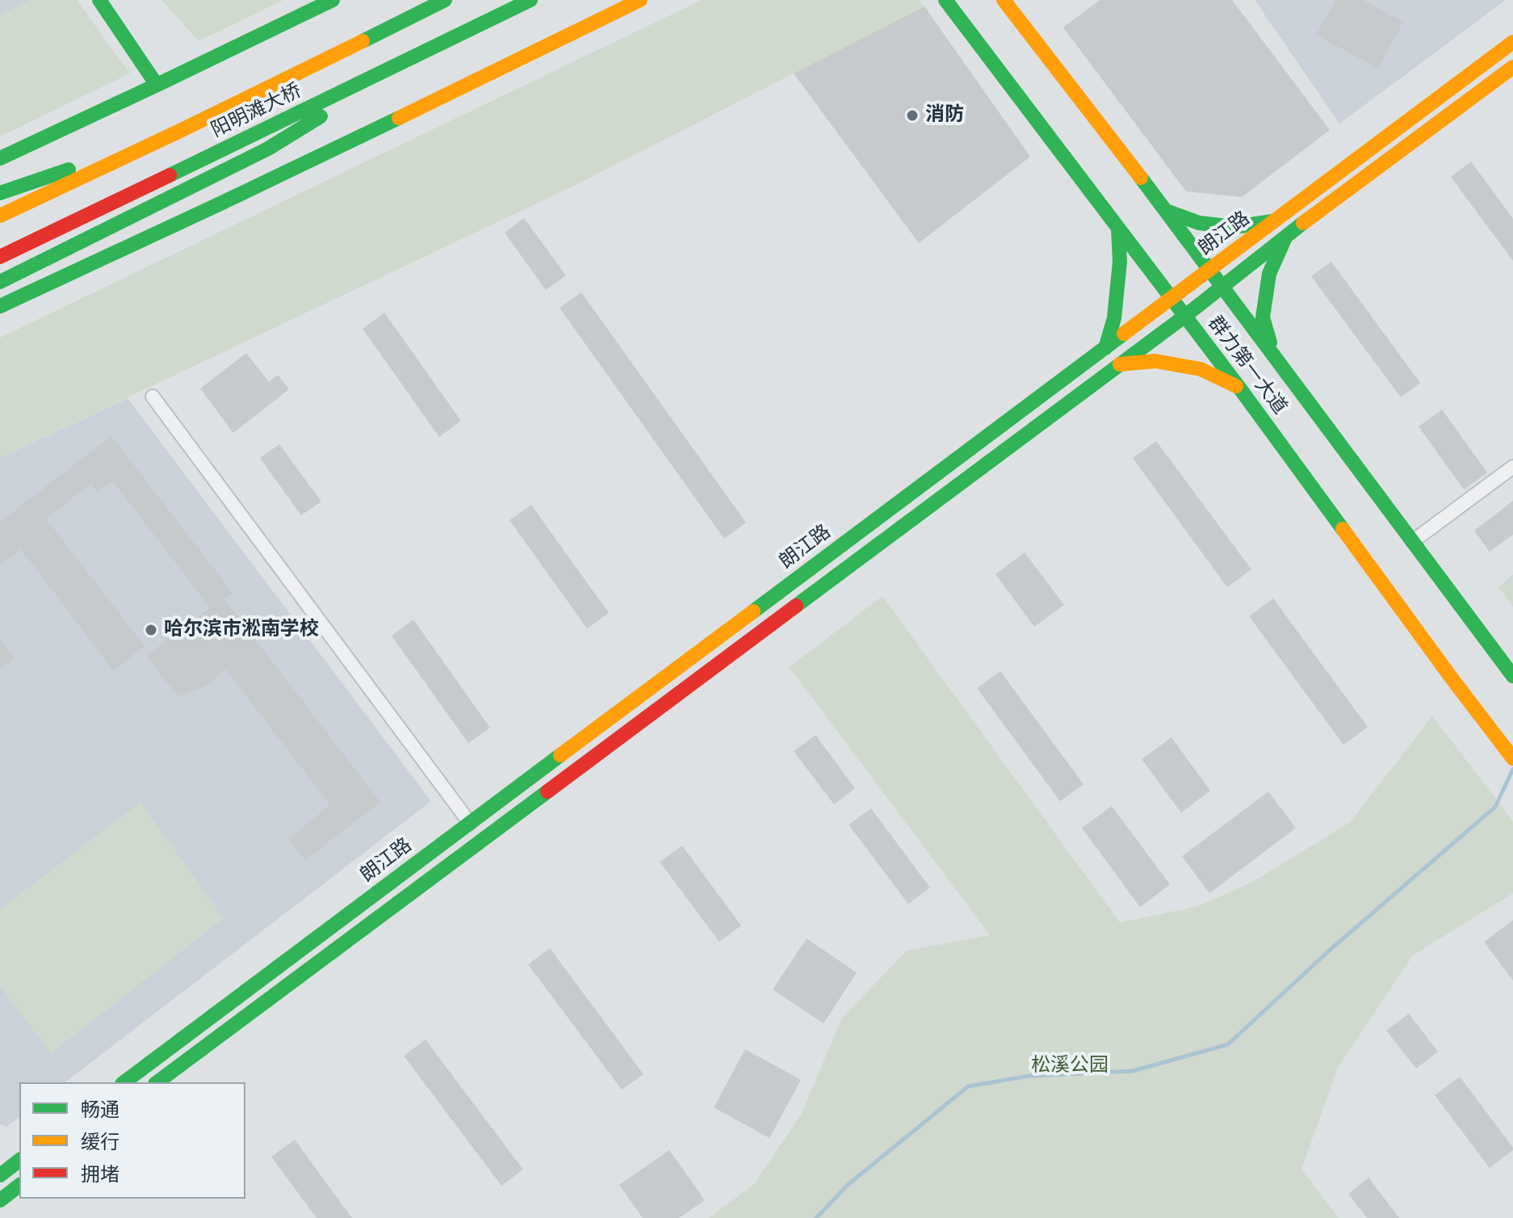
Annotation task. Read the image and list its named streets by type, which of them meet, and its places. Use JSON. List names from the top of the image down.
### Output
{
  "streets": {
    "main road": ["阳明滩大桥", "朗江路", "群力第一大道"]
  },
  "crossings": [
    ["朗江路", "群力第一大道"]
  ],
  "parks": ["松溪公园"],
  "places": ["消防", "哈尔滨市淞南学校"],
  "legend": ["畅通", "缓行", "拥堵"]
}
